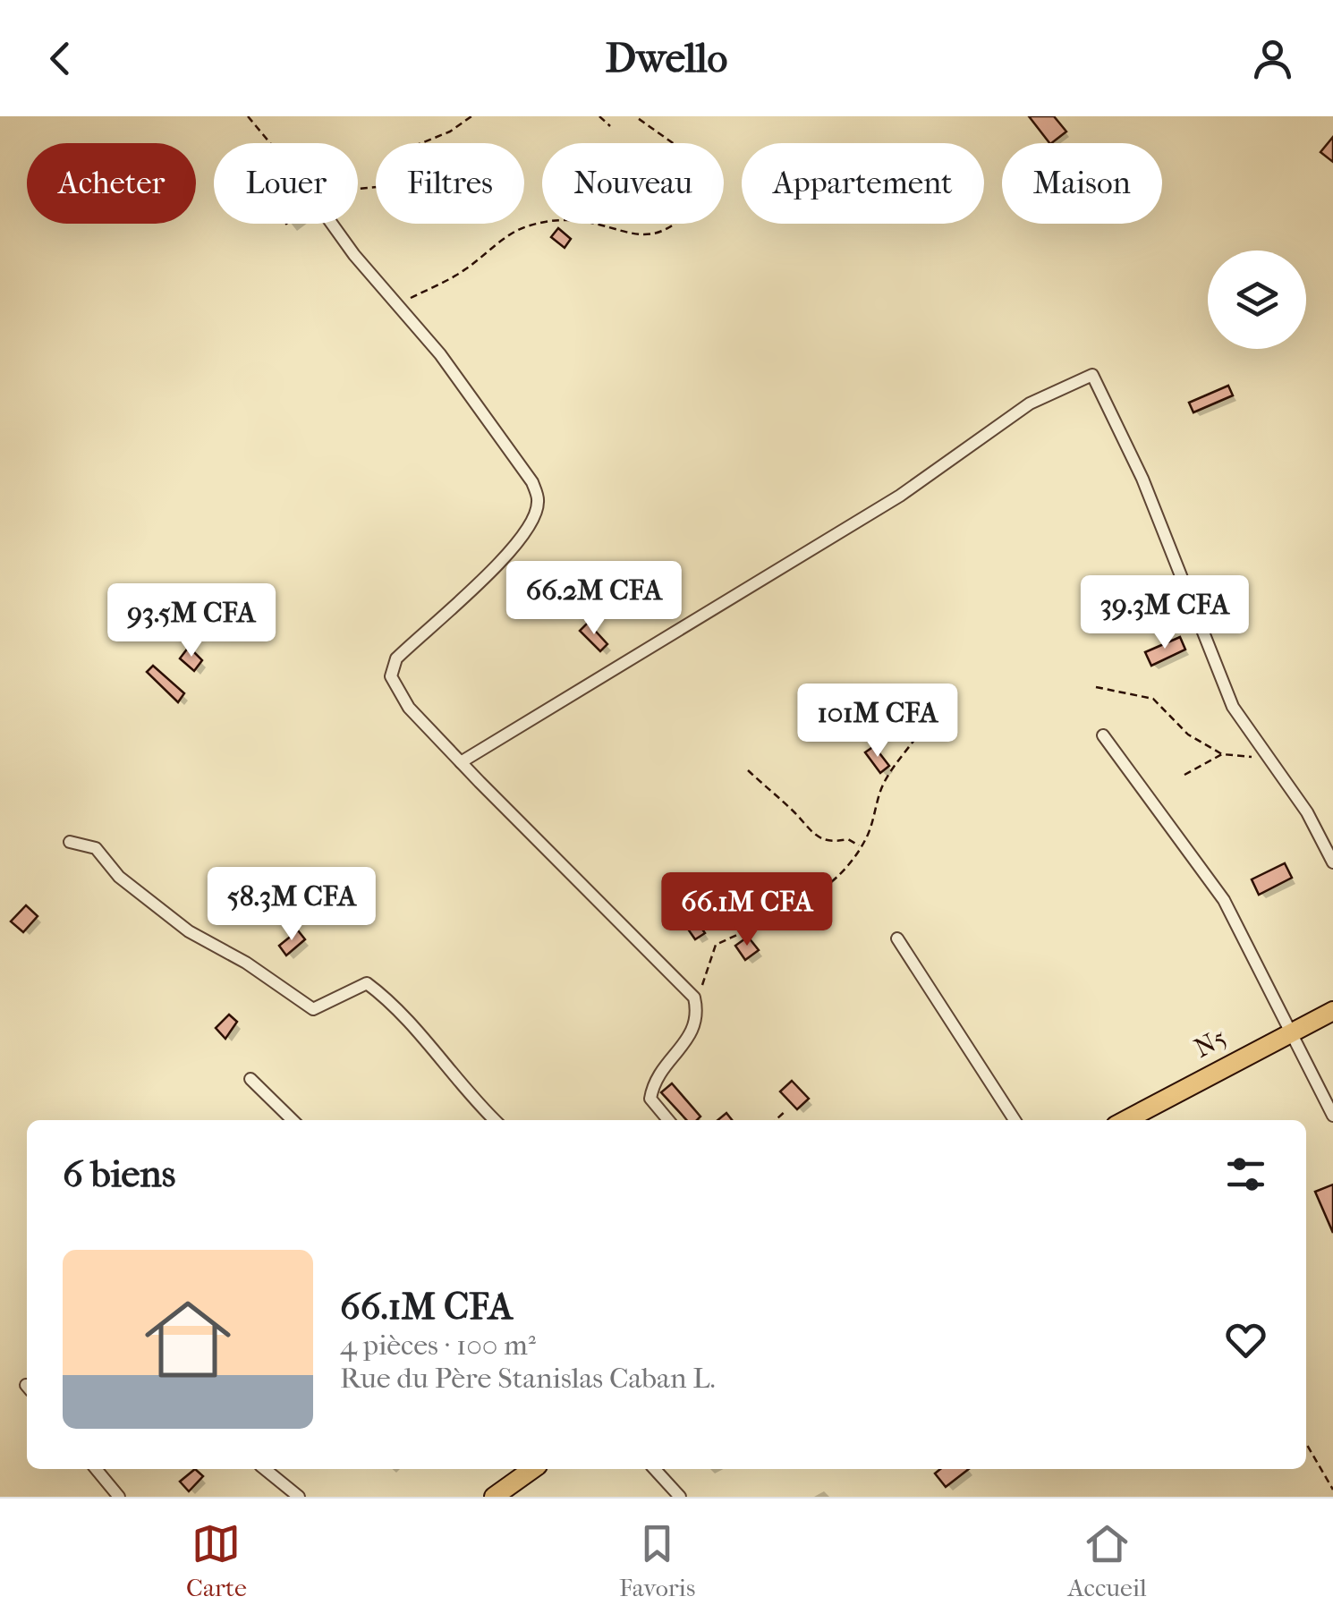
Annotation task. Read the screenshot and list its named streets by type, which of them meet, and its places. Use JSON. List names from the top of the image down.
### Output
{
  "streets": {
    "main road": ["N5"]
  },
  "page": {
    "header": "Dwello",
    "chip": [
      "Acheter",
      "Louer",
      "Filtres",
      "Nouveau",
      "Appartement",
      "Maison"
    ],
    "price": [
      "66.2M CFA",
      "39.3M CFA",
      "93.5M CFA",
      "101M CFA",
      "58.3M CFA",
      "66.1M CFA"
    ],
    "heading": "6 biens",
    "list": [
      {
        "name": "66.1M CFA",
        "note": "4 pièces · 100 m² · Rue du Père Stanislas Caban L."
      }
    ],
    "tabs": ["Carte", "Favoris", "Accueil"]
  }
}
